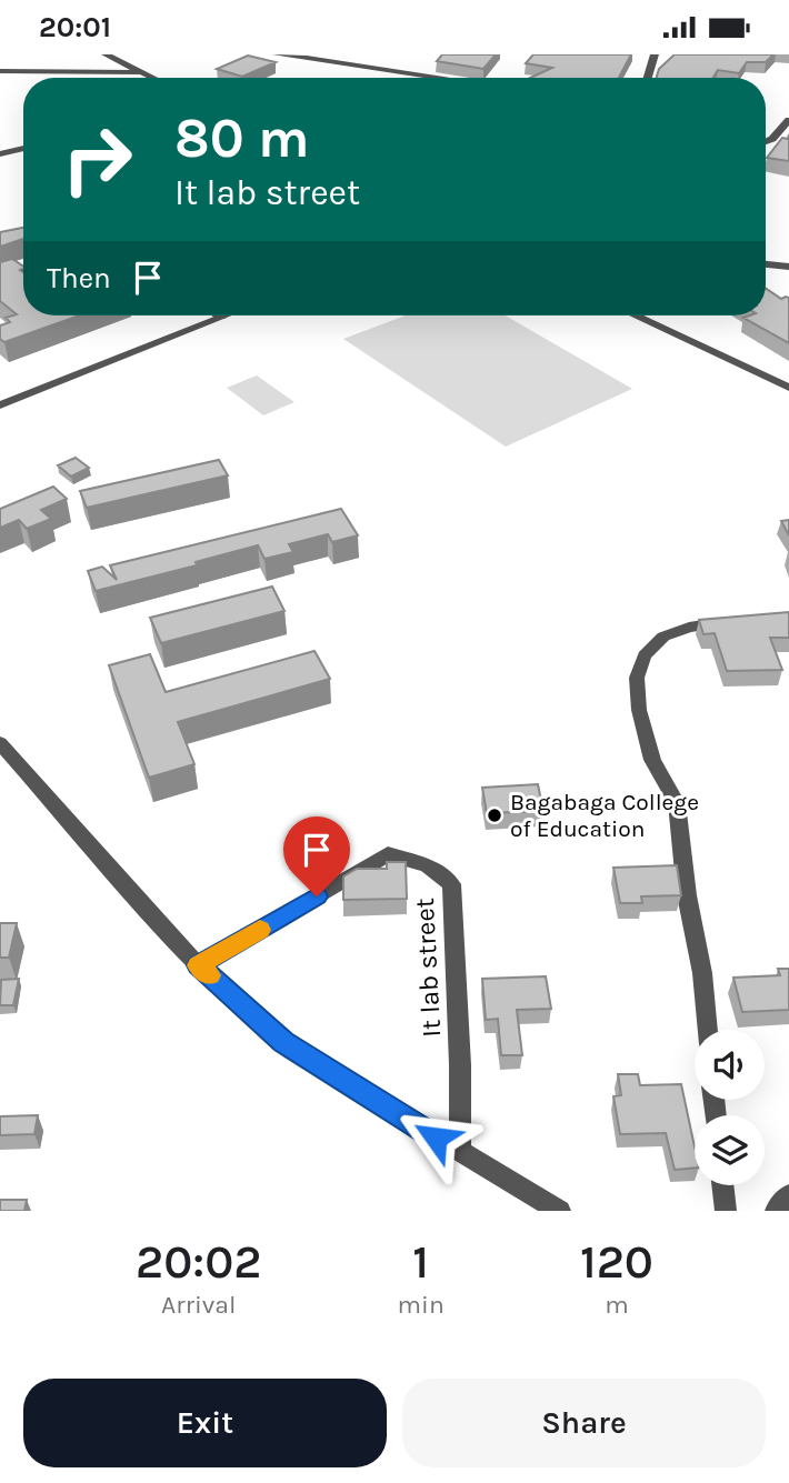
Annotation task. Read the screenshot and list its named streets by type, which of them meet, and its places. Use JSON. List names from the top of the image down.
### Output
{
  "streets": {
    "street": ["It lab street"]
  },
  "places": ["Bagabaga College of Education"],
  "page": {
    "status": "20:01",
    "turn": ["80 m", "It lab street"],
    "then": "Then",
    "eta": [
      "20:02",
      "Arrival",
      "1",
      "min",
      "120",
      "m"
    ],
    "buttons": ["Exit", "Share"]
  }
}
